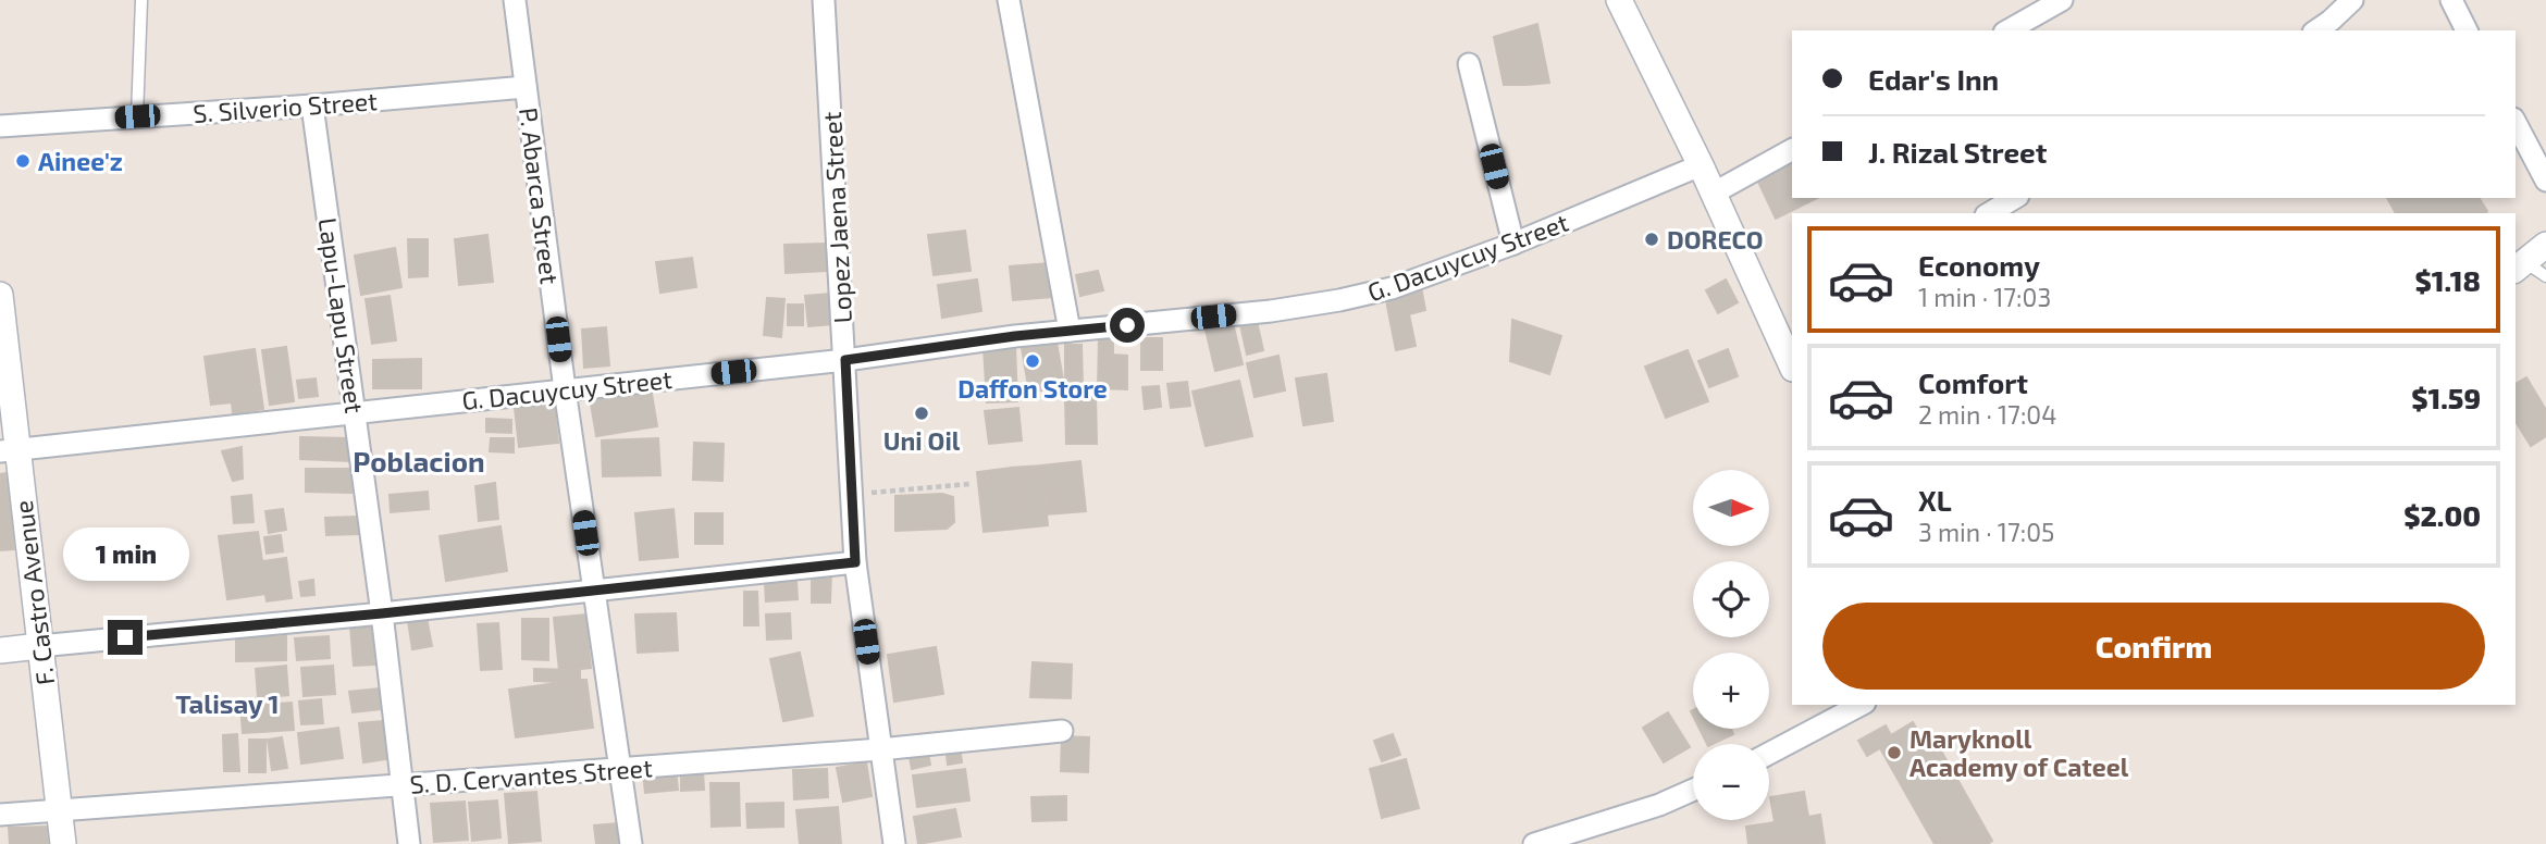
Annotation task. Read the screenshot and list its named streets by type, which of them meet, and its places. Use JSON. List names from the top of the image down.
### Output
{
  "streets": {
    "street": [
      "S. Silverio Street",
      "P. Abarca Street",
      "Lopez Jaena Street",
      "G. Dacuycuy Street",
      "Lapu-Lapu Street",
      "F. Castro Avenue",
      "S. D. Cervantes Street"
    ]
  },
  "crossings": [
    ["S. Silverio Street", "P. Abarca Street"],
    ["S. Silverio Street", "Lapu-Lapu Street"],
    ["P. Abarca Street", "G. Dacuycuy Street"],
    ["P. Abarca Street", "S. D. Cervantes Street"],
    ["Lopez Jaena Street", "G. Dacuycuy Street"],
    ["Lopez Jaena Street", "S. D. Cervantes Street"],
    ["G. Dacuycuy Street", "Lapu-Lapu Street"],
    ["G. Dacuycuy Street", "F. Castro Avenue"],
    ["Lapu-Lapu Street", "S. D. Cervantes Street"],
    ["F. Castro Avenue", "S. D. Cervantes Street"]
  ],
  "districts": ["Poblacion", "Talisay 1"],
  "places": [
    "Ainee'z",
    "DORECO",
    "Daffon Store",
    "Uni Oil",
    "Maryknoll Academy of Cateel"
  ],
  "north": "right",
  "page": {
    "banner": ["Edar's Inn", "J. Rizal Street"],
    "list": [
      {
        "name": "Economy",
        "note": "1 min · 17:03",
        "value": "$1.18"
      },
      {
        "name": "Comfort",
        "note": "2 min · 17:04",
        "value": "$1.59"
      },
      {
        "name": "XL",
        "note": "3 min · 17:05",
        "value": "$2.00"
      }
    ],
    "map_buttons": ["+", "−"],
    "bubble": "1 min",
    "buttons": "Confirm"
  }
}
